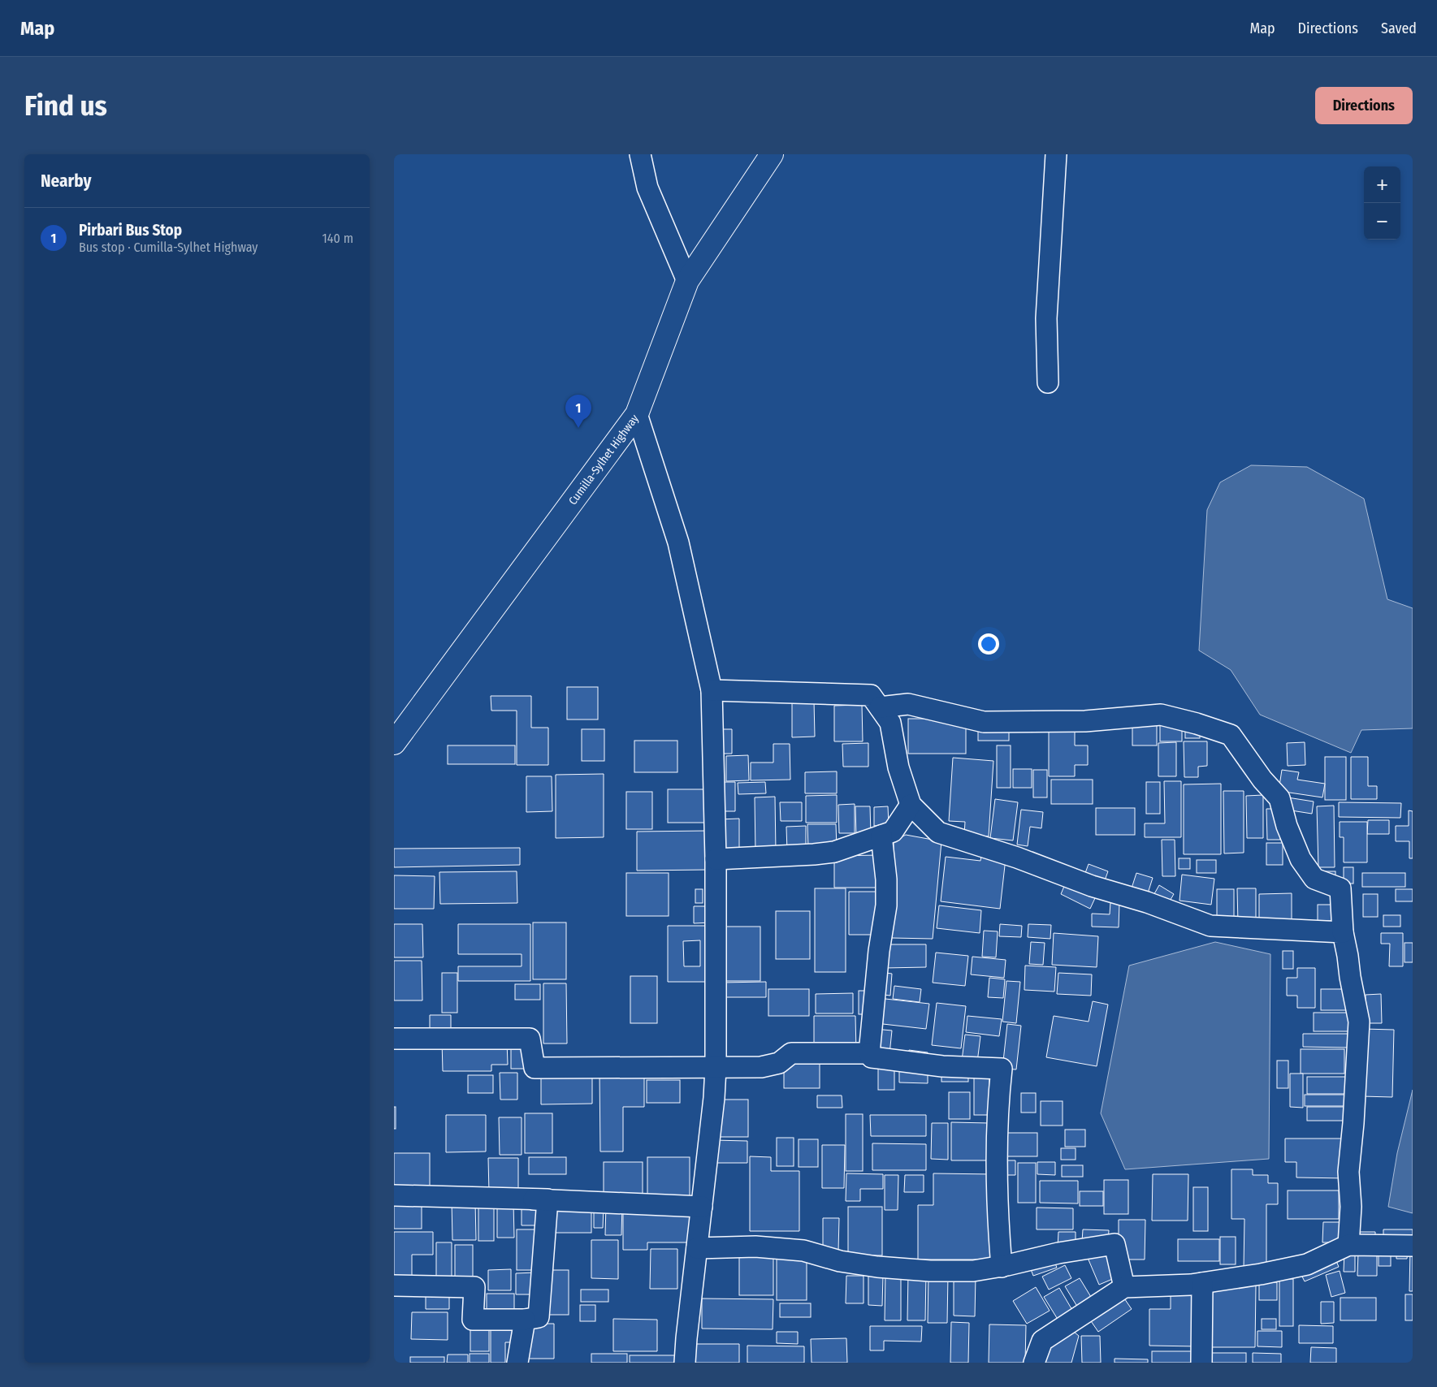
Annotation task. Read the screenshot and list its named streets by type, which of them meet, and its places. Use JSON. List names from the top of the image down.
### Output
{
  "streets": {
    "highway": ["Cumilla-Sylhet Highway"]
  },
  "page": {
    "header": "Map",
    "nav": ["Map", "Directions", "Saved"],
    "buttons": "Directions",
    "title": "Find us",
    "heading": "Nearby",
    "map_buttons": ["+", "−"],
    "list": [
      {
        "mark": "1",
        "name": "Pirbari Bus Stop",
        "note": "Bus stop · Cumilla-Sylhet Highway",
        "value": "140 m"
      }
    ],
    "pins": "1"
  }
}
